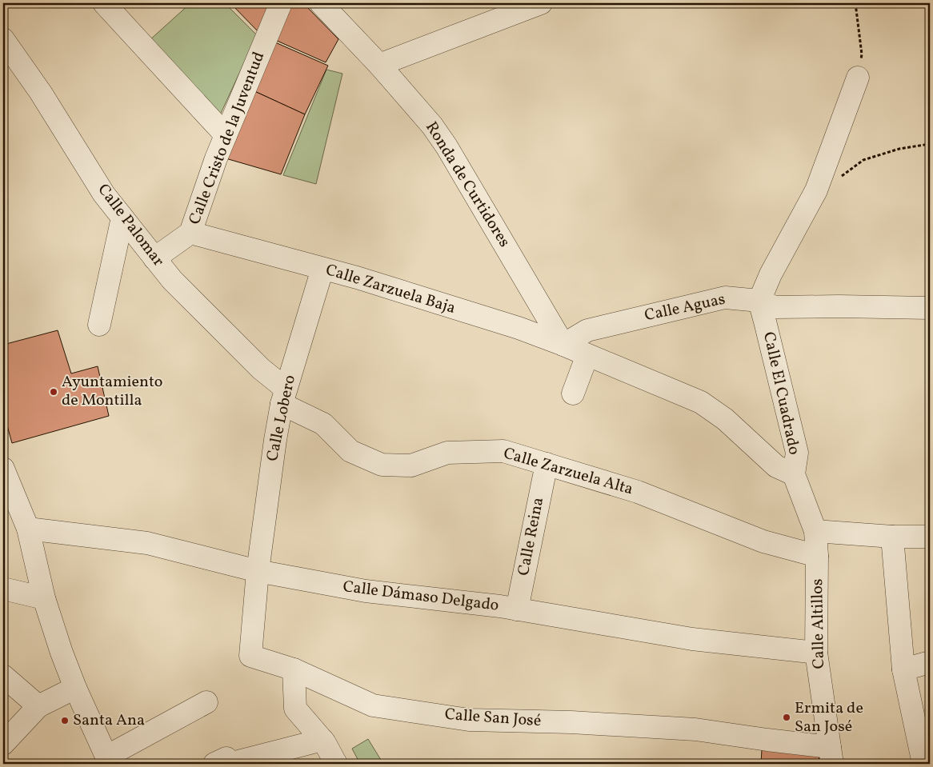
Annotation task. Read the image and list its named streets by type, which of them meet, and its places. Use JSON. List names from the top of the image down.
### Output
{
  "streets": {
    "street": [
      "Calle Cristo de la Juventud",
      "Ronda de Curtidores",
      "Calle Palomar",
      "Calle Zarzuela Baja",
      "Calle Aguas",
      "Calle El Cuadrado",
      "Calle Lobero",
      "Calle Zarzuela Alta",
      "Calle Reina",
      "Calle Dámaso Delgado",
      "Calle Altillos",
      "Calle San José"
    ]
  },
  "crossings": [
    ["Calle Cristo de la Juventud", "Calle Palomar"],
    ["Calle Cristo de la Juventud", "Calle Zarzuela Baja"],
    ["Ronda de Curtidores", "Calle Zarzuela Baja"],
    ["Ronda de Curtidores", "Calle Aguas"],
    ["Calle Palomar", "Calle Lobero"],
    ["Calle Palomar", "Calle Zarzuela Alta"],
    ["Calle Zarzuela Baja", "Calle Aguas"],
    ["Calle Zarzuela Baja", "Calle El Cuadrado"],
    ["Calle Zarzuela Baja", "Calle Lobero"],
    ["Calle Aguas", "Calle El Cuadrado"],
    ["Calle El Cuadrado", "Calle Altillos"],
    ["Calle Lobero", "Calle Zarzuela Alta"],
    ["Calle Lobero", "Calle Dámaso Delgado"],
    ["Calle Lobero", "Calle San José"],
    ["Calle Zarzuela Alta", "Calle Reina"],
    ["Calle Zarzuela Alta", "Calle Altillos"],
    ["Calle Reina", "Calle Dámaso Delgado"],
    ["Calle Dámaso Delgado", "Calle Altillos"],
    ["Calle Dámaso Delgado", "Calle San José"],
    ["Calle Altillos", "Calle San José"]
  ],
  "places": ["Ayuntamiento de Montilla", "Ermita de San José", "Santa Ana"]
}
